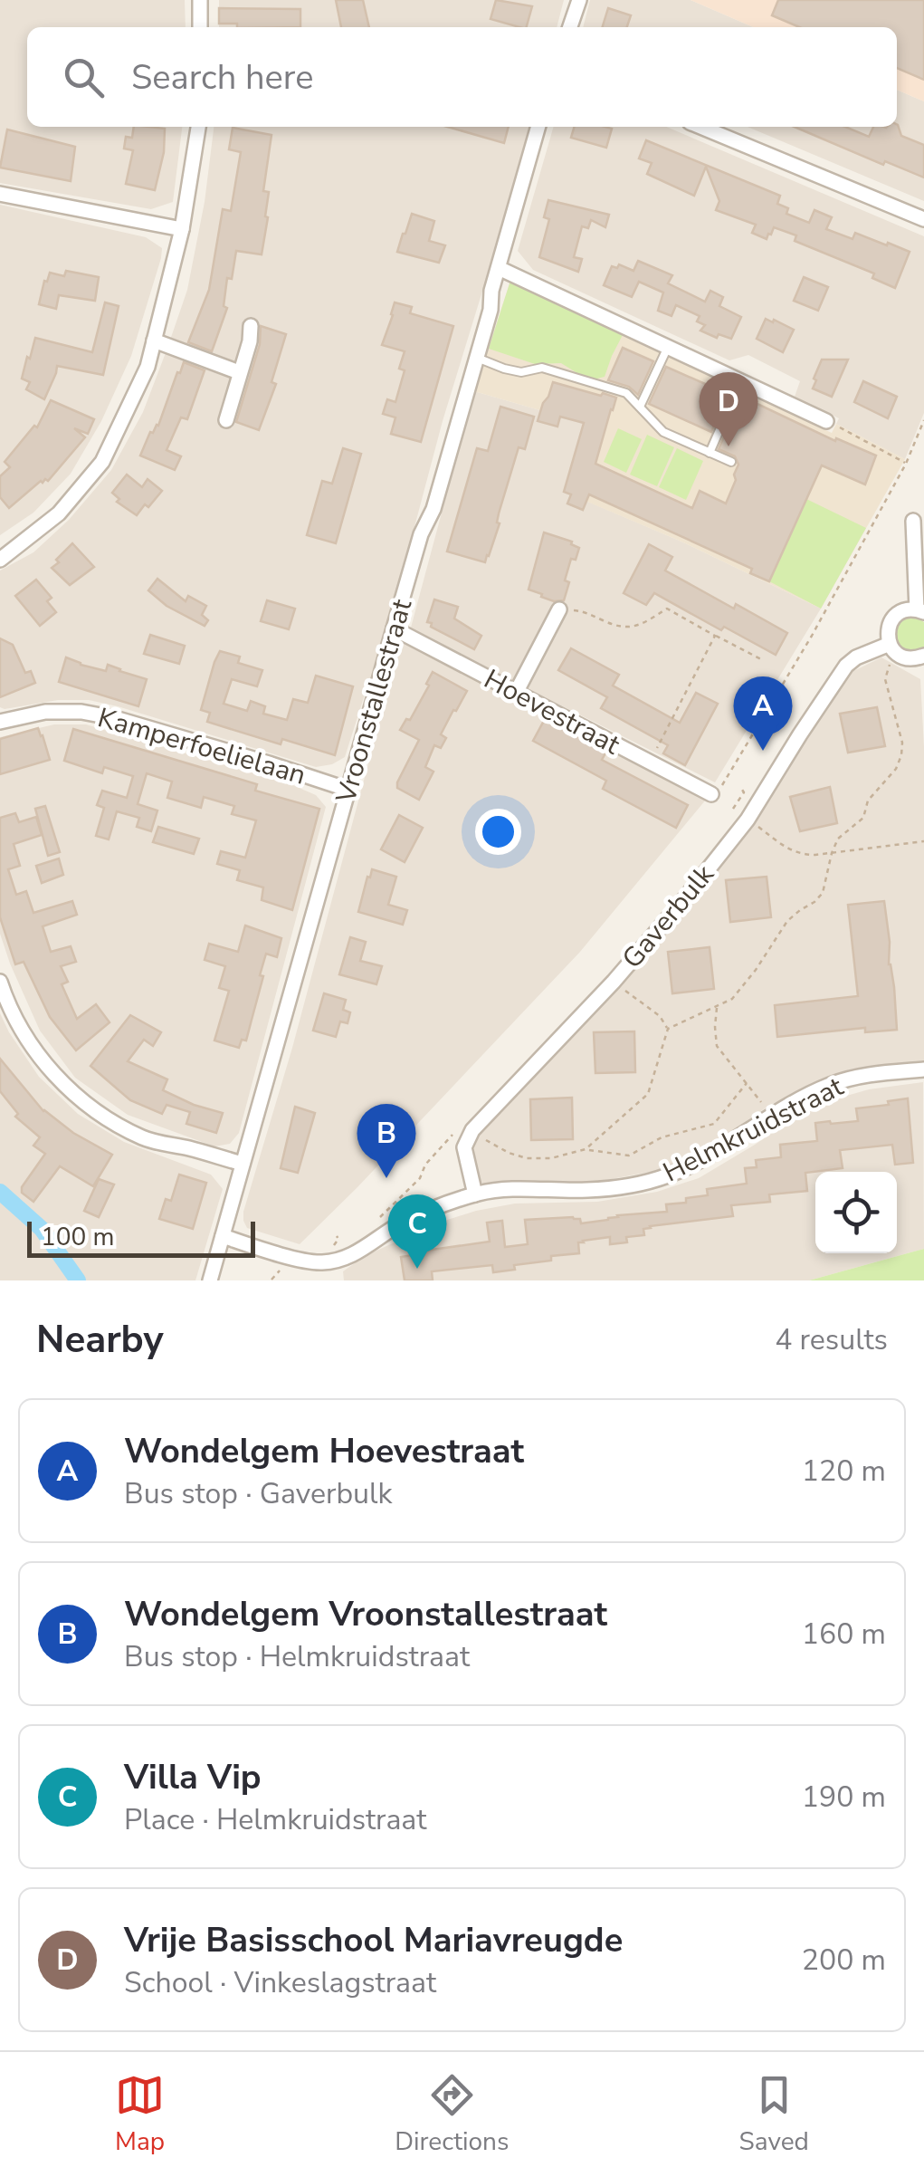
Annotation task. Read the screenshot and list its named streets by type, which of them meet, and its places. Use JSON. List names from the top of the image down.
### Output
{
  "streets": {
    "street": [
      "Vroonstallestraat",
      "Hoevestraat",
      "Kamperfoelielaan",
      "Gaverbulk",
      "Helmkruidstraat"
    ]
  },
  "crossings": [
    ["Vroonstallestraat", "Hoevestraat"],
    ["Vroonstallestraat", "Kamperfoelielaan"],
    ["Vroonstallestraat", "Helmkruidstraat"]
  ],
  "scale_bar": "100 m",
  "page": {
    "search": "Search here",
    "pins": [
      "D",
      "A",
      "B",
      "C"
    ],
    "scale": "100 m",
    "heading": ["Nearby", "4 results"],
    "list": [
      {
        "mark": "A",
        "name": "Wondelgem Hoevestraat",
        "note": "Bus stop · Gaverbulk",
        "value": "120 m"
      },
      {
        "mark": "B",
        "name": "Wondelgem Vroonstallestraat",
        "note": "Bus stop · Helmkruidstraat",
        "value": "160 m"
      },
      {
        "mark": "C",
        "name": "Villa Vip",
        "note": "Place · Helmkruidstraat",
        "value": "190 m"
      },
      {
        "mark": "D",
        "name": "Vrije Basisschool Mariavreugde",
        "note": "School · Vinkeslagstraat",
        "value": "200 m"
      }
    ],
    "nav": ["Map", "Directions", "Saved"]
  }
}
